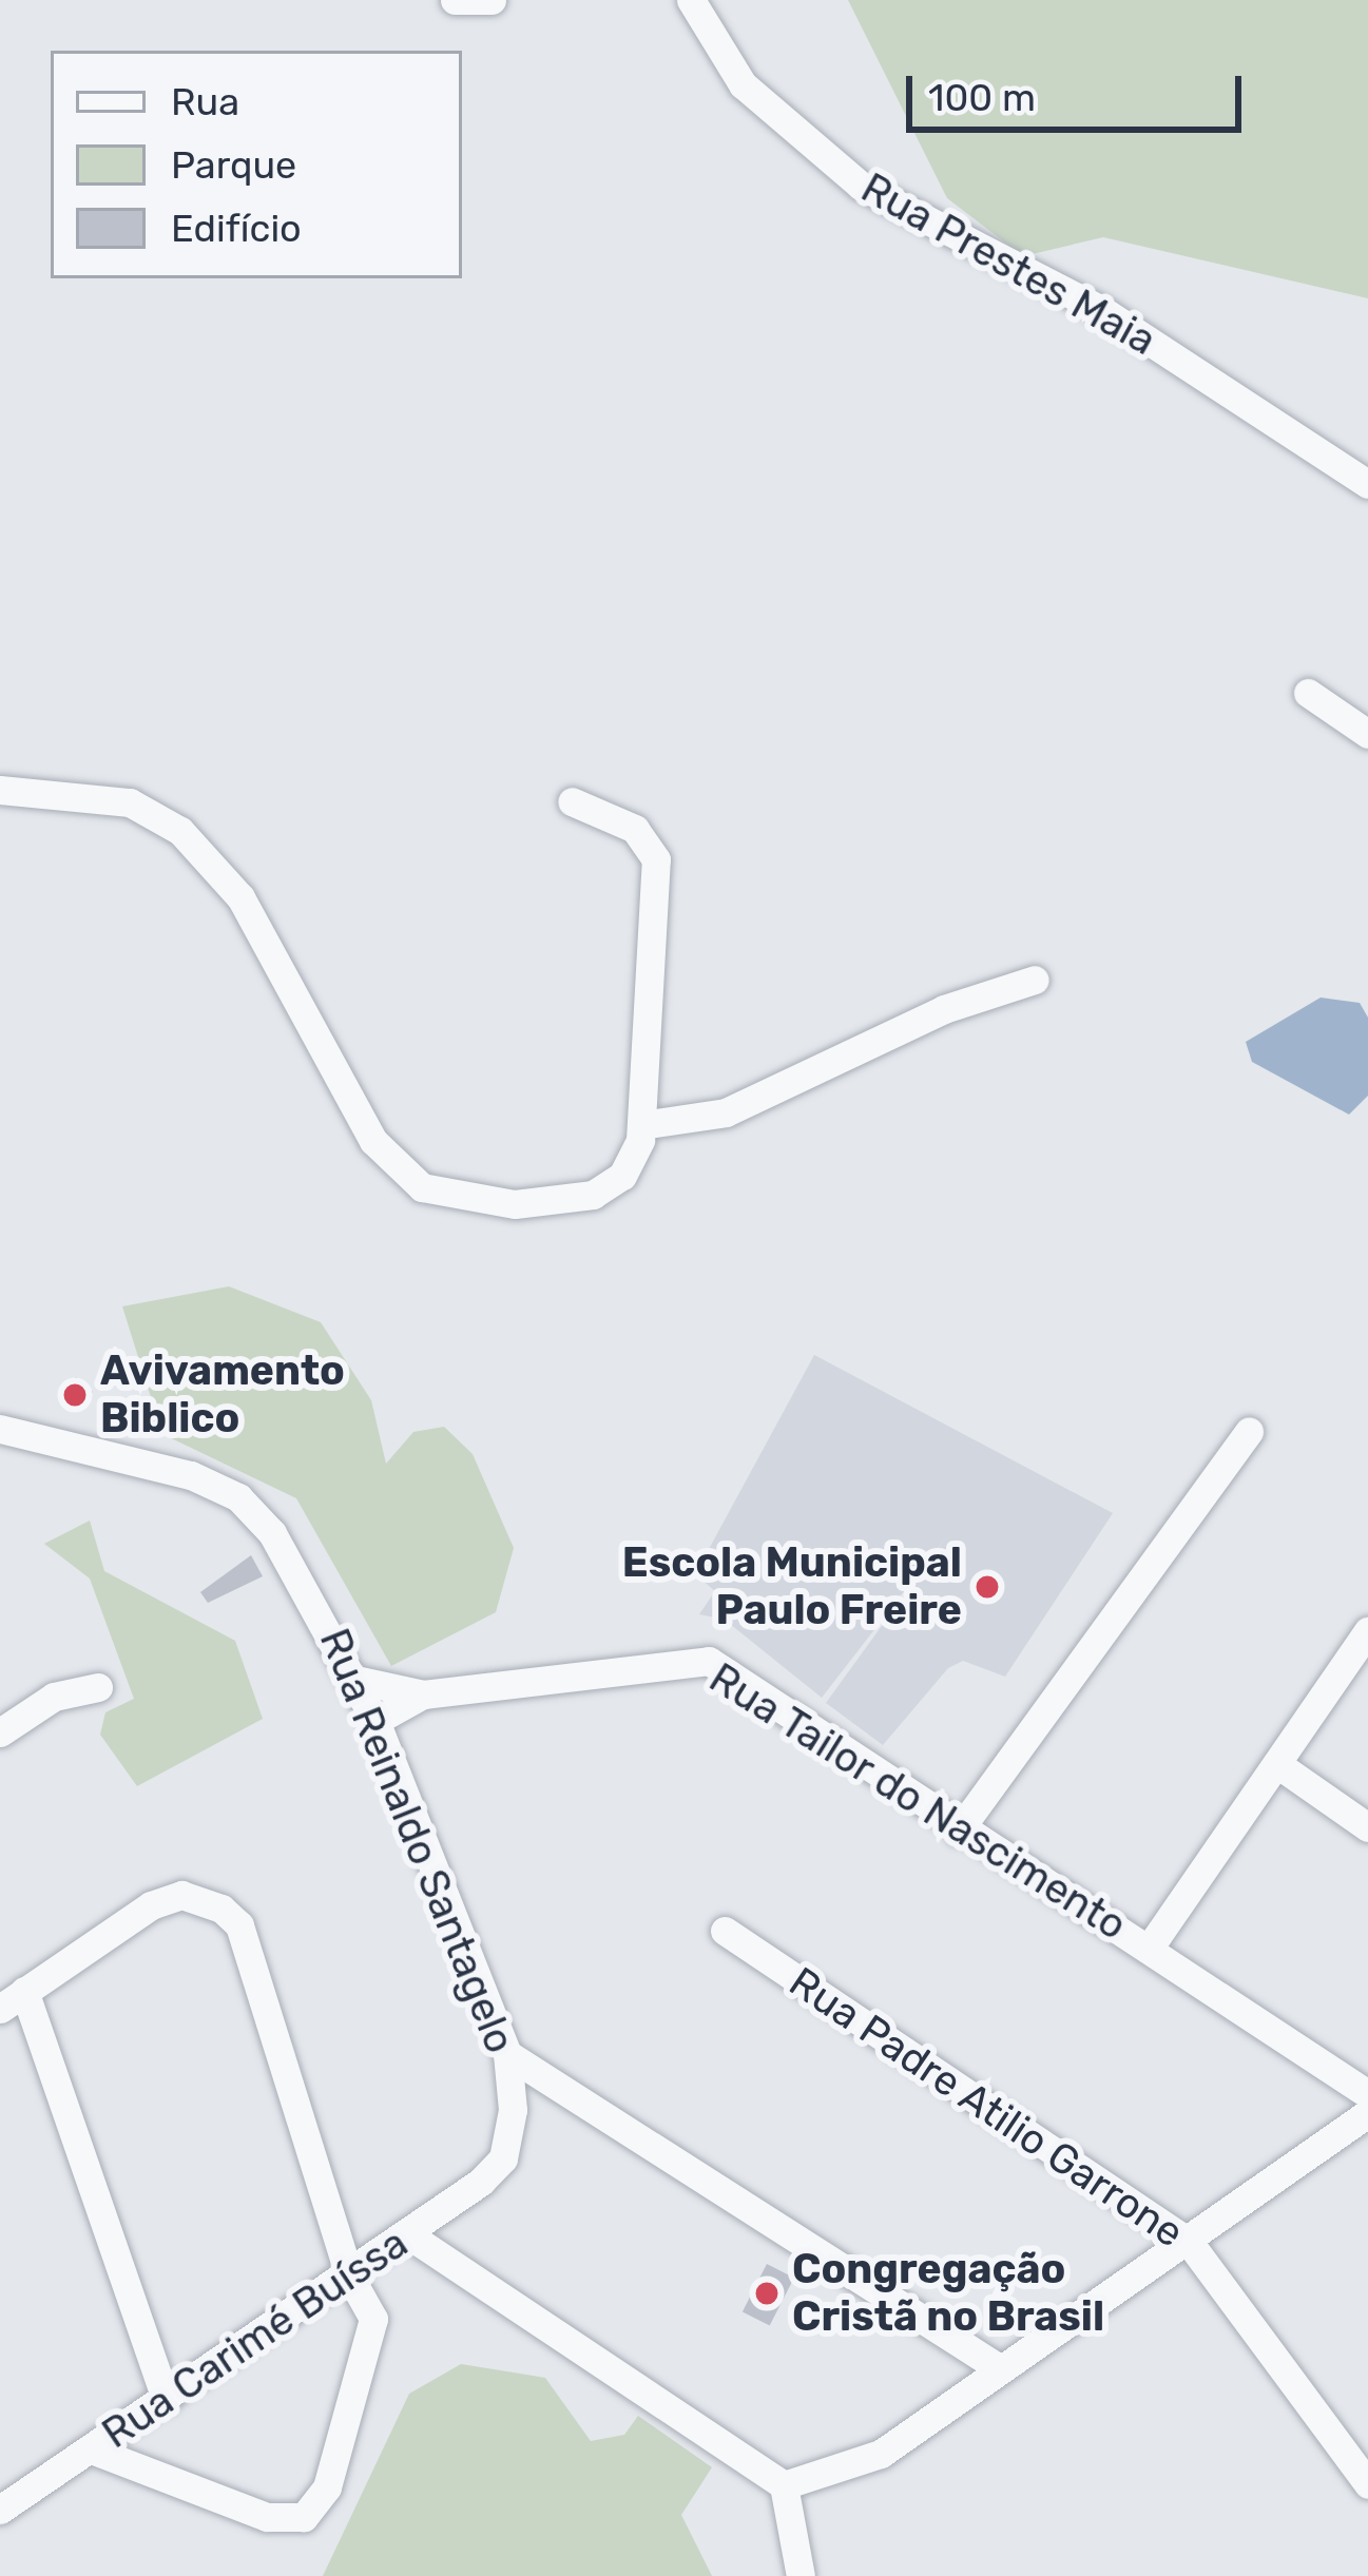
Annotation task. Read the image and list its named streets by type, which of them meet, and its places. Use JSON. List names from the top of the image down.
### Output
{
  "streets": {
    "street": [
      "Rua Prestes Maia",
      "Rua Tailor do Nascimento",
      "Rua Reinaldo Santagelo",
      "Rua Padre Atilio Garrone",
      "Rua Carimé Buíssa"
    ]
  },
  "crossings": [
    ["Rua Tailor do Nascimento", "Rua Reinaldo Santagelo"],
    ["Rua Reinaldo Santagelo", "Rua Carimé Buíssa"]
  ],
  "places": ["Avivamento Biblico", "Escola Municipal Paulo Freire", "Congregação Cristã no Brasil"],
  "legend": ["Rua", "Parque", "Edifício"],
  "scale_bar": "100 m"
}
